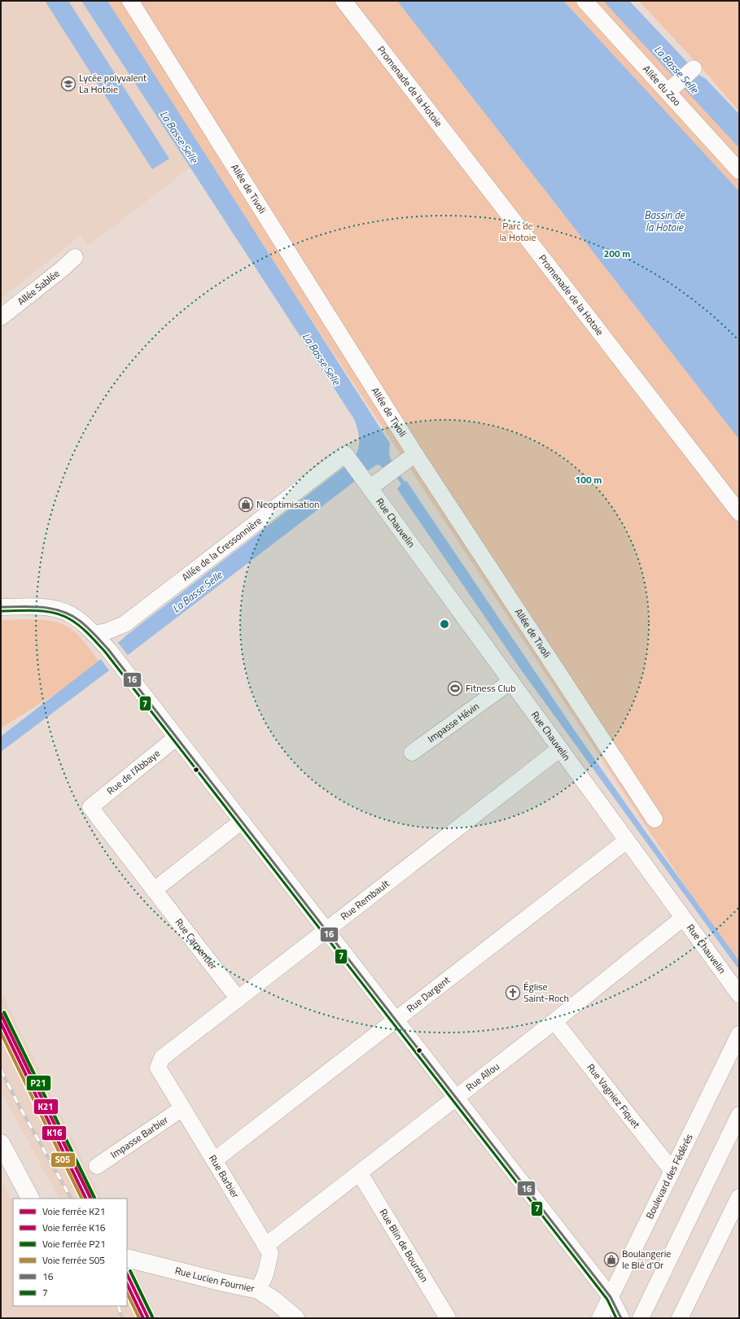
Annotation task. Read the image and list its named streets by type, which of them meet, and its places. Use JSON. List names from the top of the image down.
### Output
{
  "streets": {
    "main road": ["Rue Lucien Fournier"],
    "street": [
      "Allée du Zoo",
      "Promenade de la Hotoie",
      "Allée de Tivoli",
      "Allée Sablée",
      "Rue Chauvelin",
      "Allée de la Cressonnière",
      "Impasse Hévin",
      "Rue de l'Abbaye",
      "Rue Rembault",
      "Rue Carpentier",
      "Rue Dargent",
      "Rue Allou",
      "Rue Vagniez Fiquet",
      "Impasse Barbier",
      "Rue Barbier",
      "Boulevard des Fédérés",
      "Rue Blin de Bourdon"
    ]
  },
  "crossings": [
    ["Rue Chauvelin", "Allée de la Cressonnière"],
    ["Rue Chauvelin", "Impasse Hévin"],
    ["Rue Chauvelin", "Rue Rembault"],
    ["Rue Chauvelin", "Rue Dargent"],
    ["Rue Chauvelin", "Rue Allou"],
    ["Rue de l'Abbaye", "Rue Carpentier"],
    ["Rue Rembault", "Rue Carpentier"],
    ["Rue Rembault", "Rue Barbier"],
    ["Rue Dargent", "Rue Barbier"],
    ["Rue Allou", "Rue Vagniez Fiquet"],
    ["Rue Allou", "Rue Barbier"],
    ["Rue Allou", "Rue Blin de Bourdon"],
    ["Rue Vagniez Fiquet", "Boulevard des Fédérés"],
    ["Impasse Barbier", "Rue Barbier"],
    ["Rue Barbier", "Rue Lucien Fournier"]
  ],
  "water": ["La Basse Selle", "Bassin de la Hotoie"],
  "parks": ["Parc de la Hotoie"],
  "places": {
    "school or university": ["Lycée polyvalent La Hotoie"],
    "shop": ["Neoptimisation", "Boulangerie le Blé d'Or"],
    "sports": ["Fitness Club"],
    "church": ["Église Saint-Roch"]
  },
  "lines": [
    "transit line 16",
    "transit line 7",
    "rail line P21",
    "rail line K21",
    "rail line K16",
    "rail line S05"
  ],
  "legend": [
    "Voie ferrée K21",
    "Voie ferrée K16",
    "Voie ferrée P21",
    "Voie ferrée S05",
    "16",
    "7"
  ],
  "rings": ["200 m", "100 m"]
}
